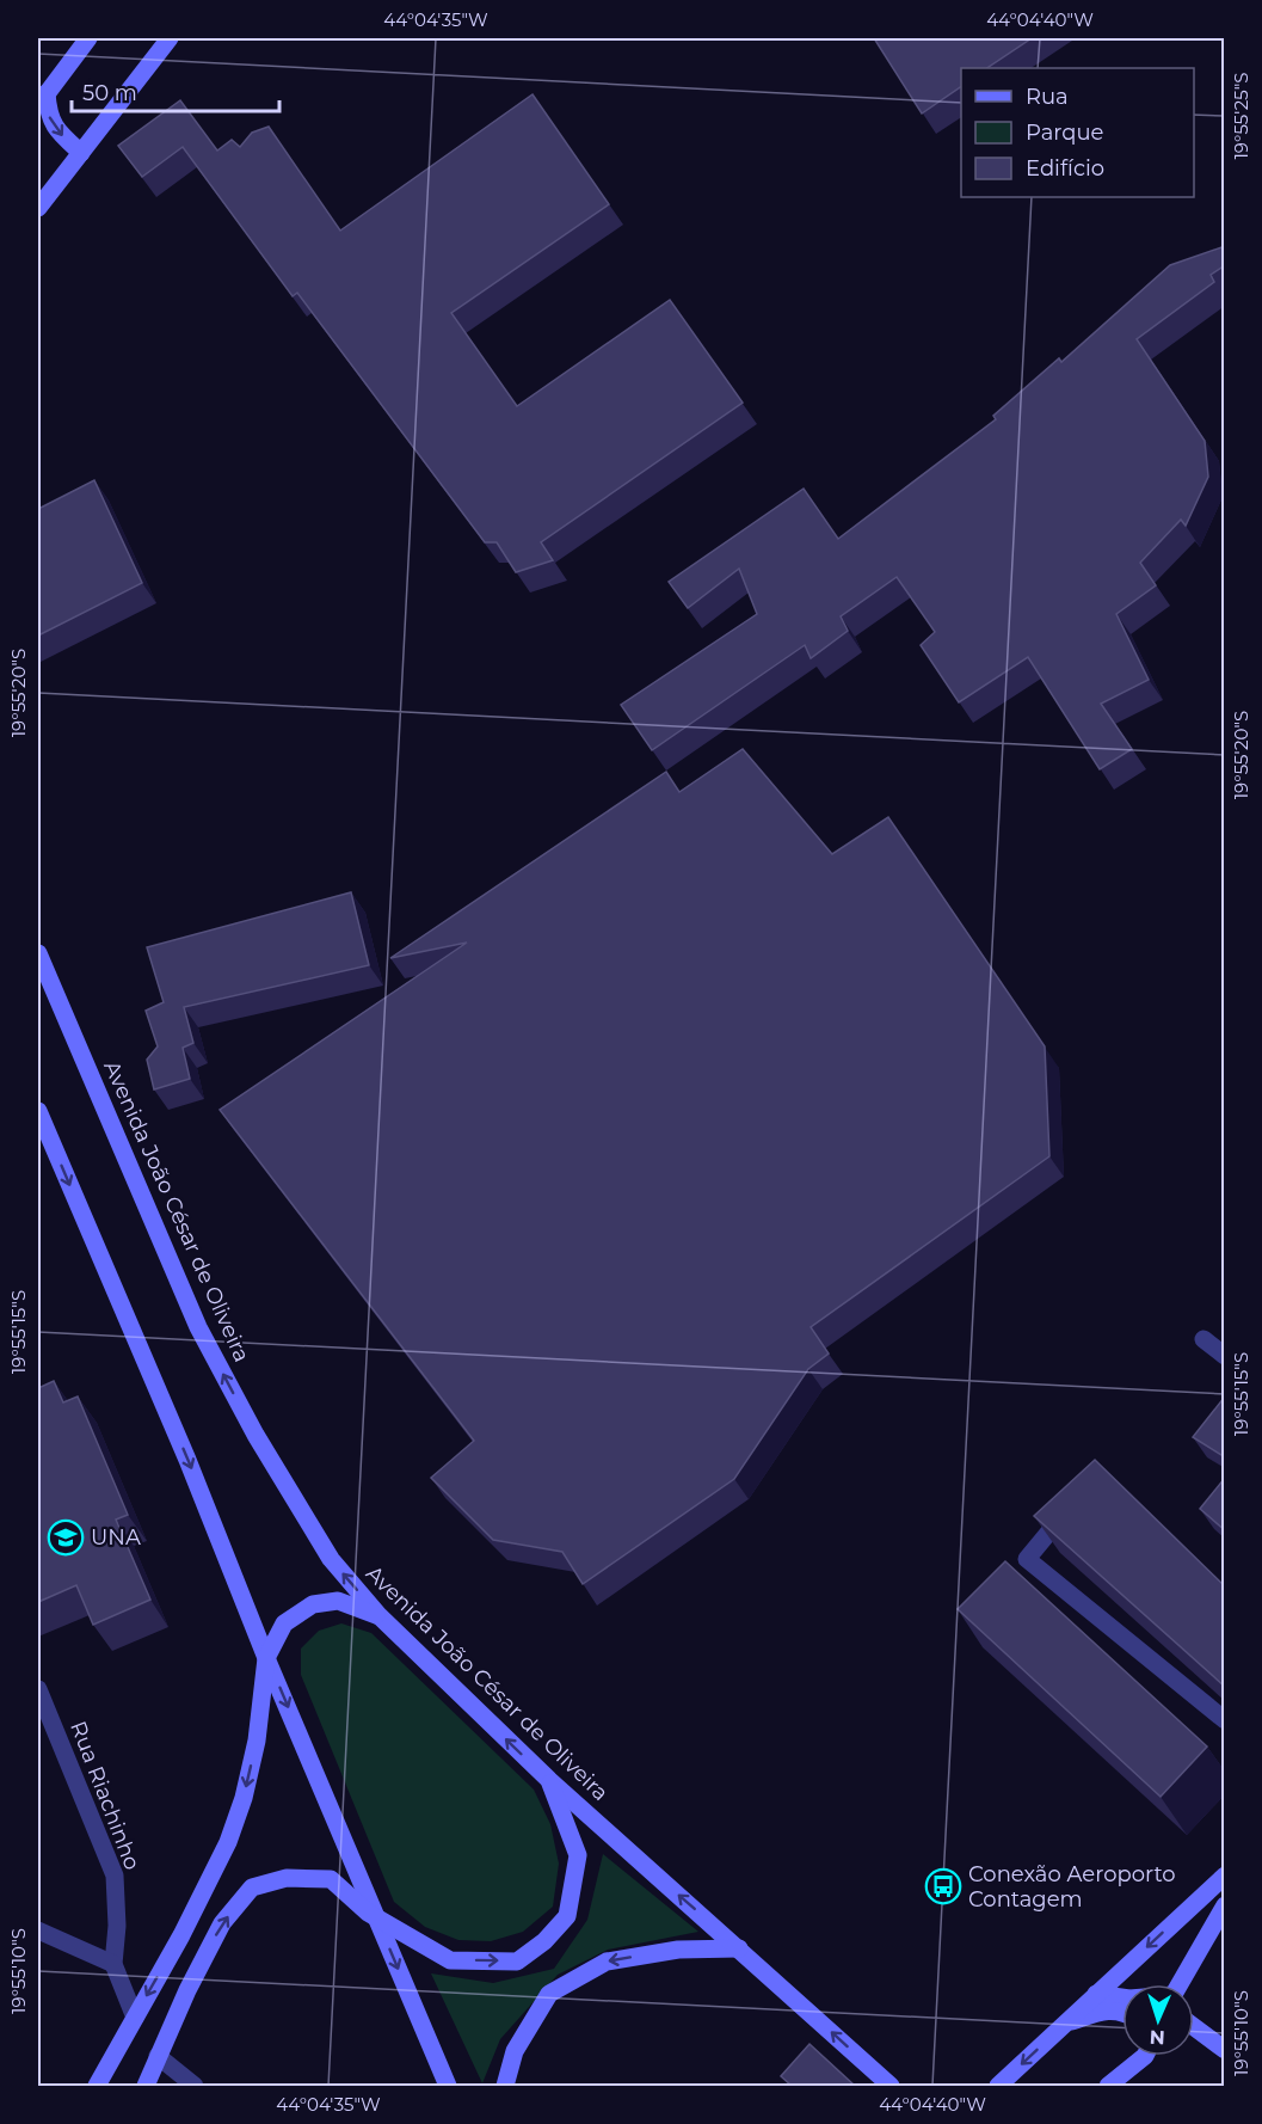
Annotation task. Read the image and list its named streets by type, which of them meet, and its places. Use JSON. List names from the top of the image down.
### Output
{
  "streets": {
    "main road": ["Avenida João César de Oliveira"],
    "street": ["Rua Riachinho"]
  },
  "places": {
    "school or university": ["UNA"],
    "bus stop": ["Conexão Aeroporto Contagem"]
  },
  "legend": ["Rua", "Parque", "Edifício"],
  "scale_bar": "50 m",
  "north": "bottom",
  "coordinates": [
    "44°04'35\"W",
    "44°04'40\"W",
    "19°55'25\"S",
    "19°55'20\"S",
    "19°55'15\"S",
    "19°55'10\"S"
  ]
}
